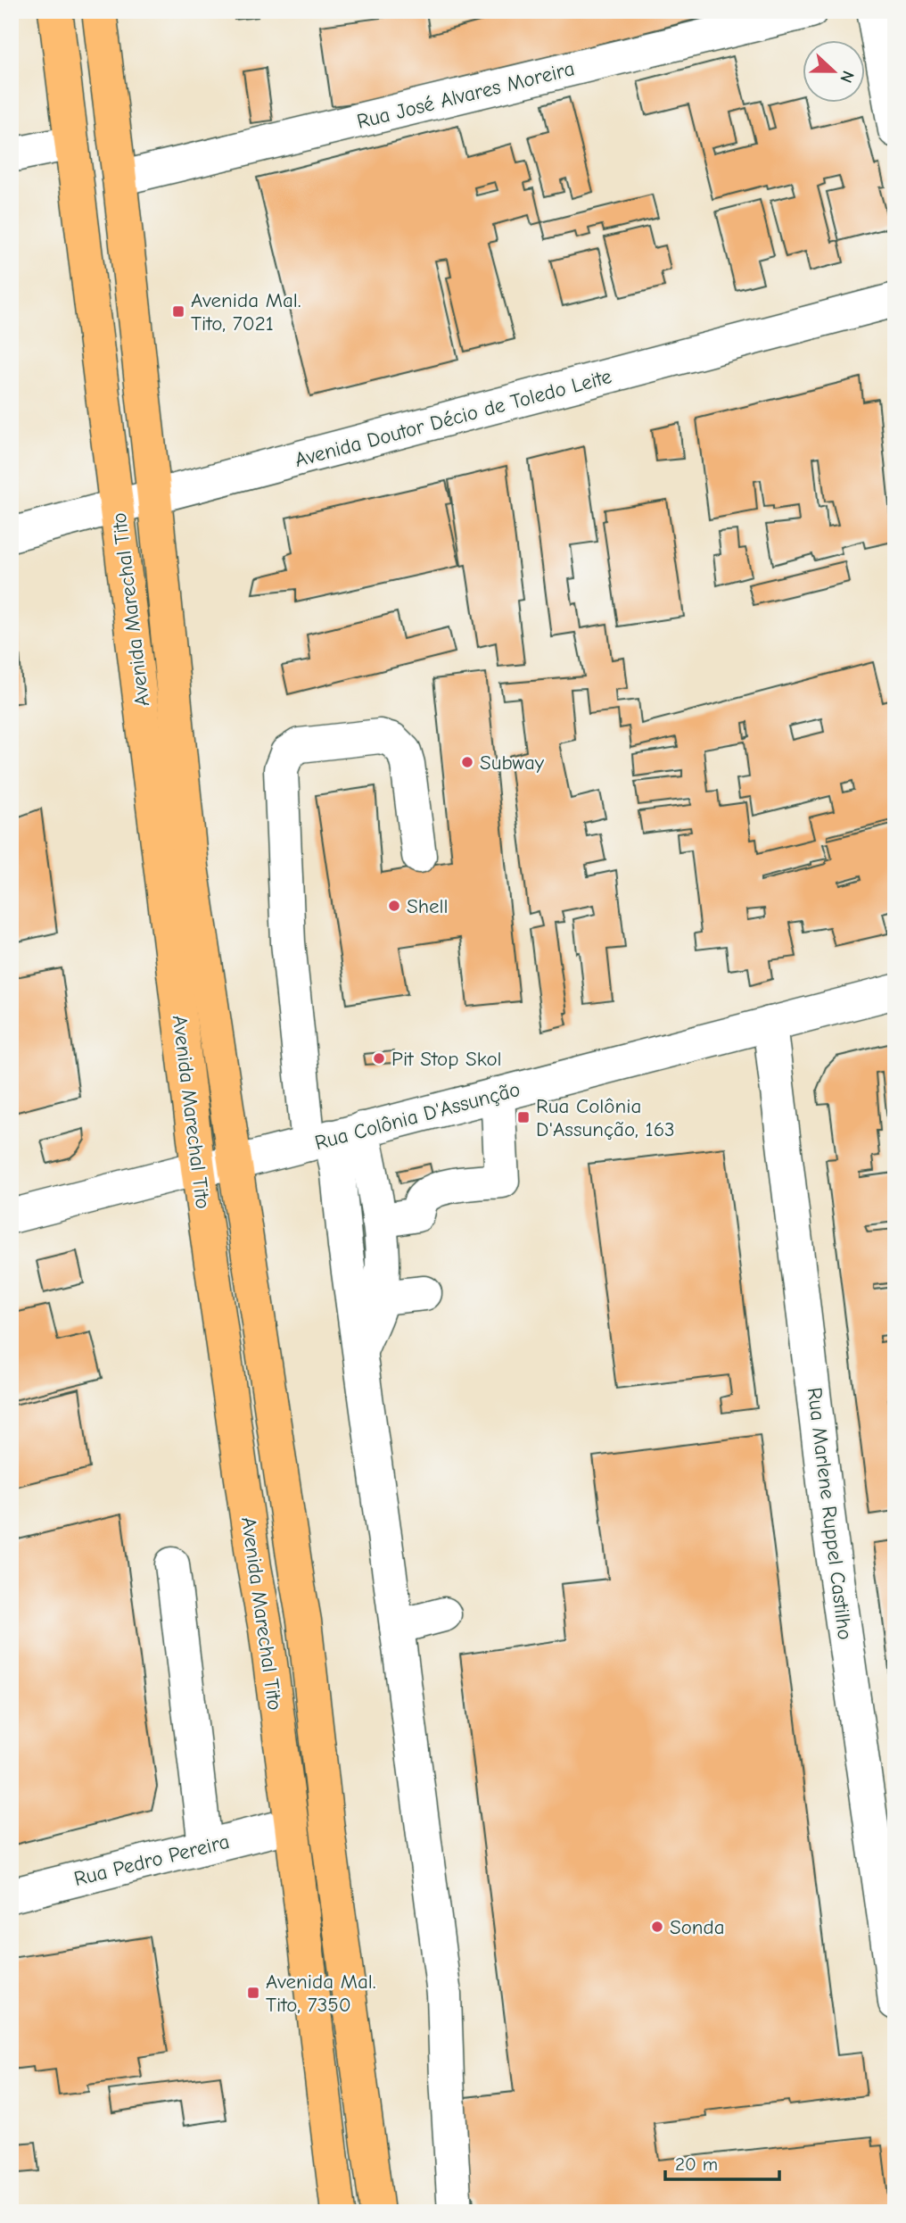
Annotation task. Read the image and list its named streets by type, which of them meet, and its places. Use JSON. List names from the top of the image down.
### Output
{
  "streets": {
    "main road": ["Avenida Marechal Tito"],
    "street": [
      "Rua José Alvares Moreira",
      "Avenida Doutor Décio de Toledo Leite",
      "Rua Colônia D'Assunção",
      "Rua Marlene Ruppel Castilho",
      "Rua Pedro Pereira"
    ]
  },
  "crossings": [
    ["Rua José Alvares Moreira", "Avenida Marechal Tito"],
    ["Avenida Doutor Décio de Toledo Leite", "Avenida Marechal Tito"],
    ["Avenida Marechal Tito", "Rua Colônia D'Assunção"],
    ["Avenida Marechal Tito", "Rua Pedro Pereira"],
    ["Rua Colônia D'Assunção", "Rua Marlene Ruppel Castilho"]
  ],
  "places": {
    "transit": ["Avenida Mal. Tito, 7021", "Rua Colônia D'Assunção, 163", "Avenida Mal. Tito, 7350"],
    "other": [
      "Subway",
      "Shell",
      "Pit Stop Skol",
      "Sonda"
    ]
  },
  "scale_bar": "20 m",
  "north": "right"
}
